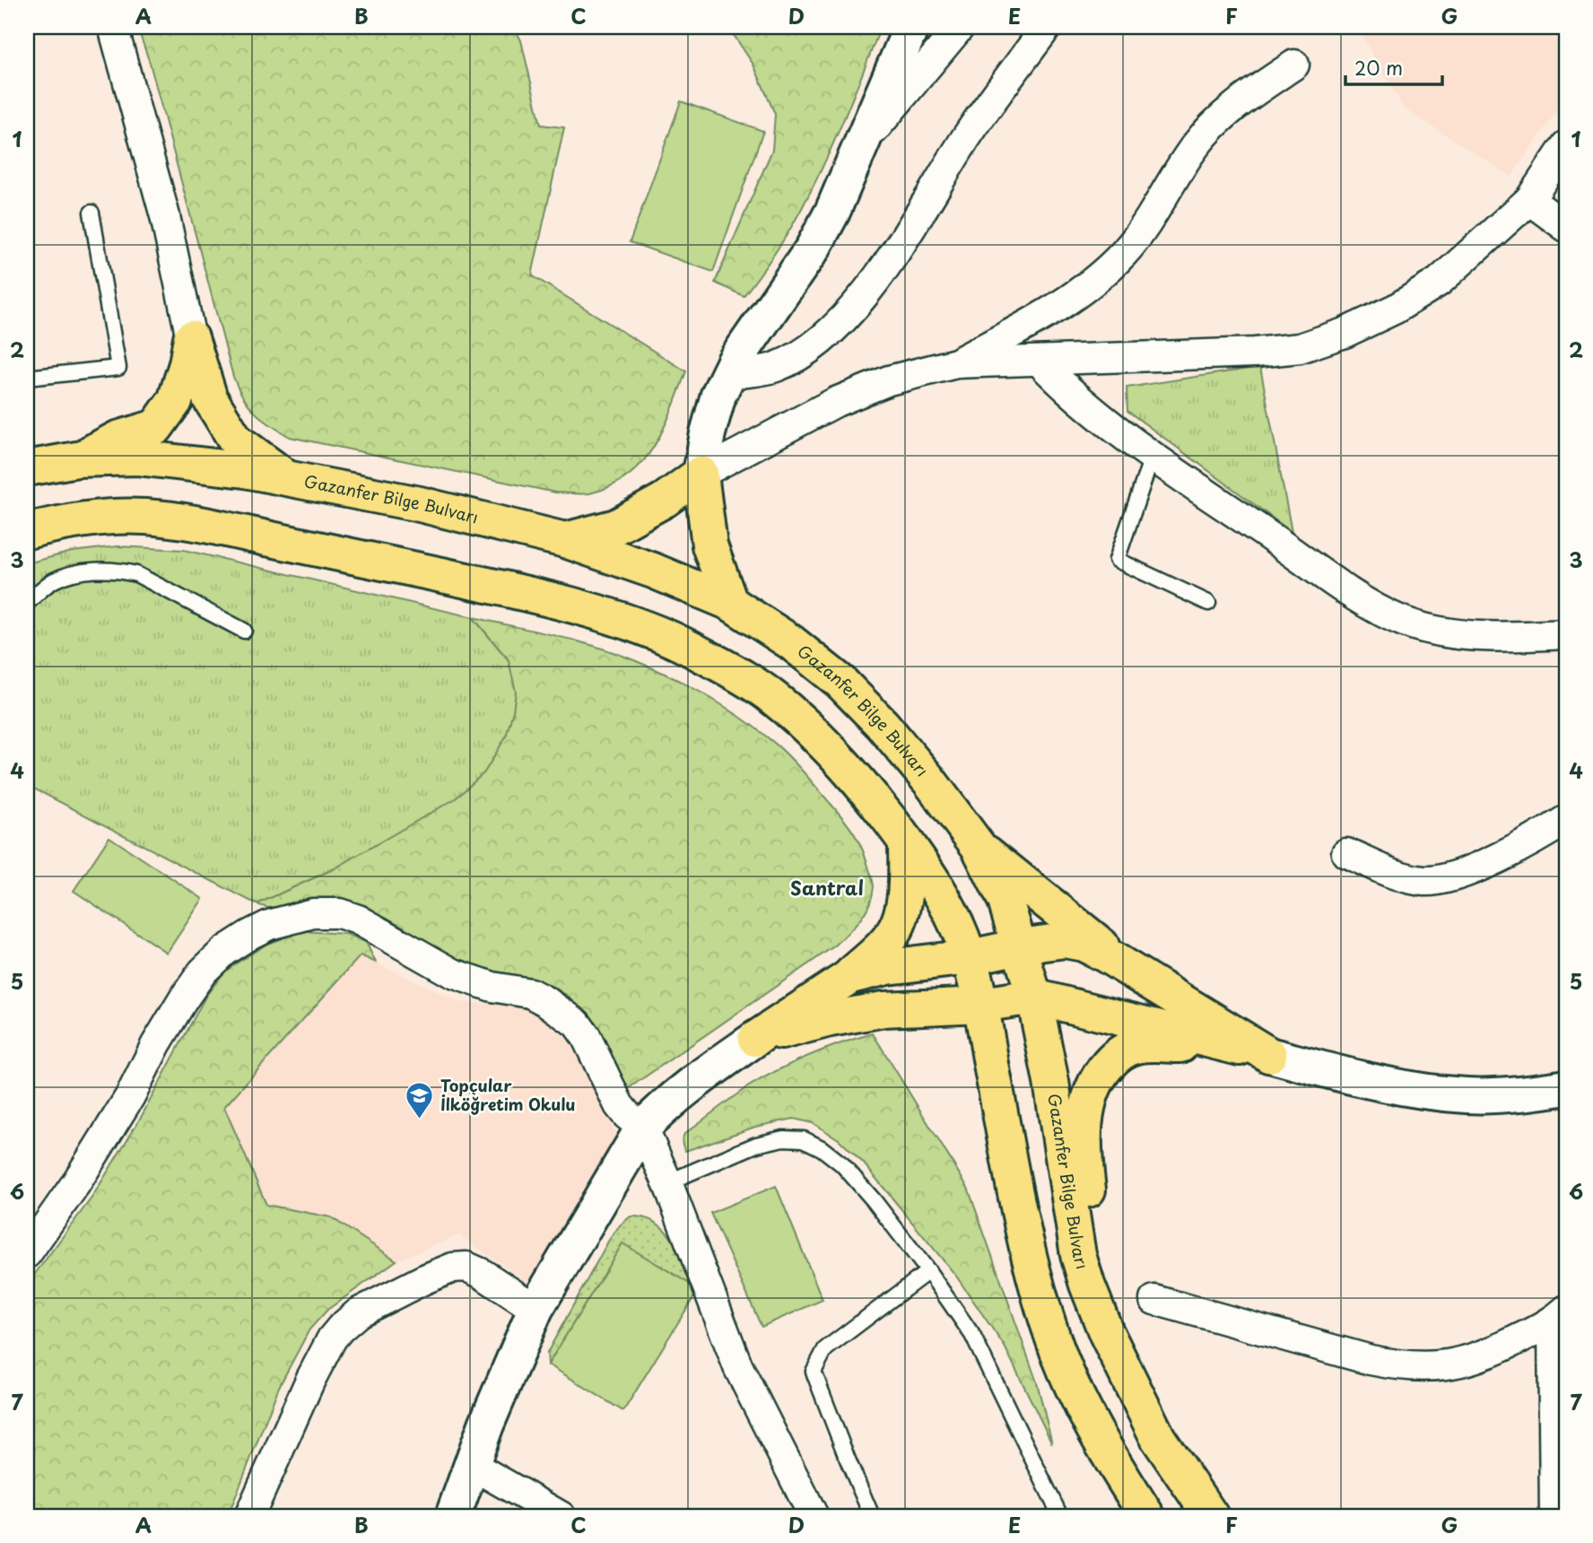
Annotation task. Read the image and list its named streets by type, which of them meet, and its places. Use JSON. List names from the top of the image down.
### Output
{
  "streets": {
    "main road": ["Gazanfer Bilge Bulvarı"]
  },
  "districts": ["Santral"],
  "places": {
    "school or university": ["Topçular İlköğretim Okulu"]
  },
  "scale_bar": "20 m",
  "grid": {
    "columns": [
      "A",
      "B",
      "C",
      "D",
      "E",
      "F",
      "G"
    ],
    "rows": [
      "1",
      "2",
      "3",
      "4",
      "5",
      "6",
      "7"
    ]
  }
}
